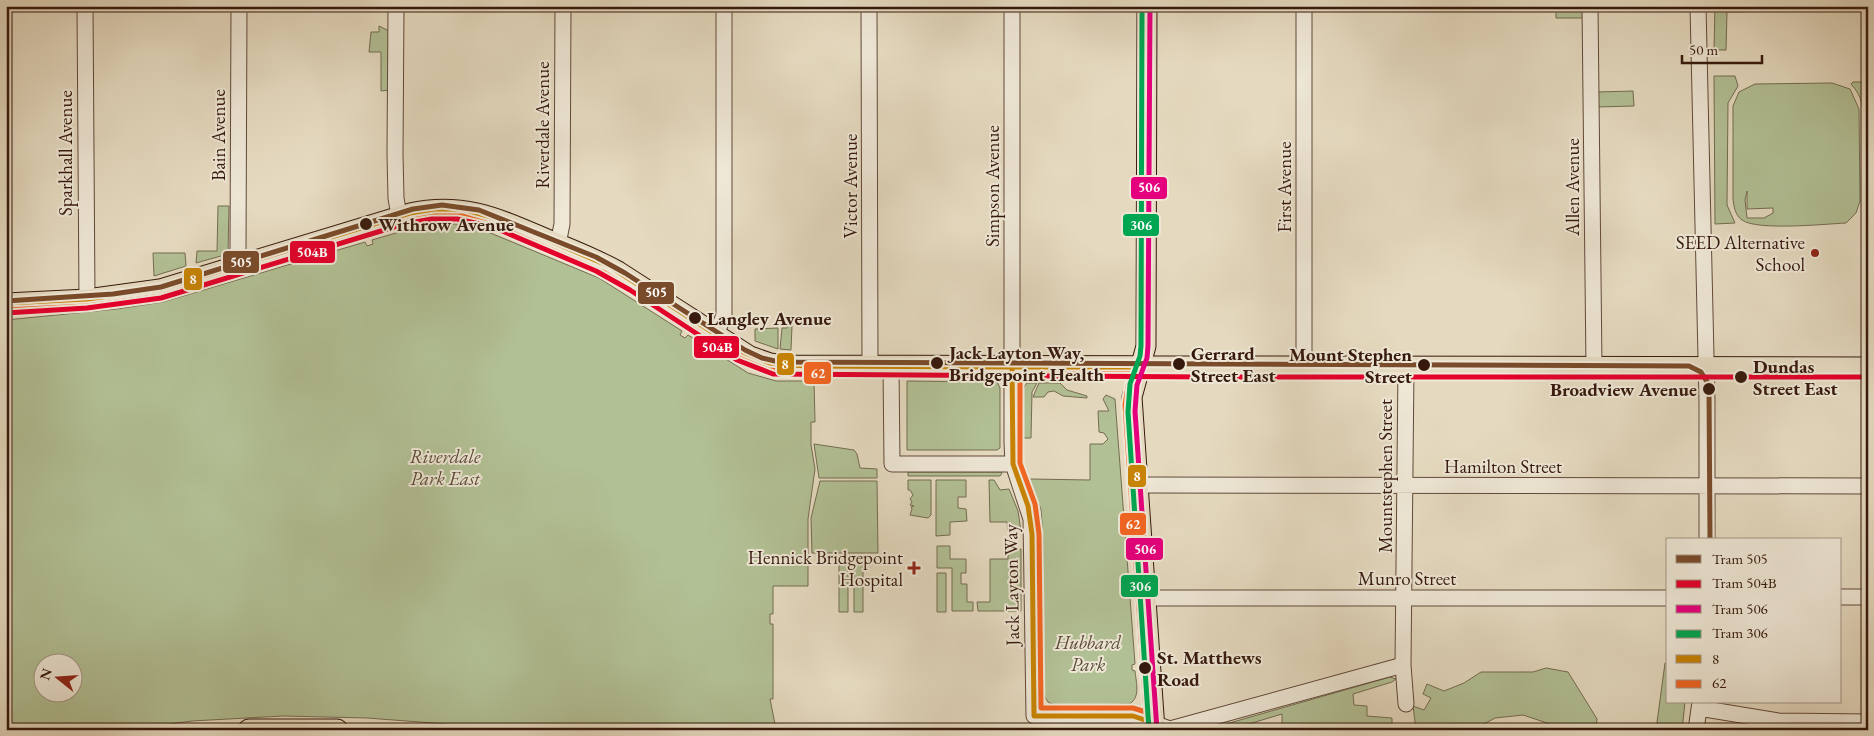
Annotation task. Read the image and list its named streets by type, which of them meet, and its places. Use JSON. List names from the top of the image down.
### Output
{
  "streets": {
    "street": [
      "Riverdale Avenue",
      "Bain Avenue",
      "Sparkhall Avenue",
      "Victor Avenue",
      "Simpson Avenue",
      "First Avenue",
      "Allen Avenue",
      "Hamilton Street",
      "Mountstephen Street",
      "Munro Street",
      "Jack Layton Way"
    ]
  },
  "crossings": [
    ["Simpson Avenue", "Jack Layton Way"],
    ["Hamilton Street", "Mountstephen Street"],
    ["Mountstephen Street", "Munro Street"]
  ],
  "parks": ["Riverdale Park East", "Hubbard Park"],
  "places": {
    "other": [
      "Withrow Avenue",
      "SEED Alternative School",
      "Langley Avenue",
      "Jack Layton Way, Bridgepoint Health",
      "Gerrard Street East",
      "Mount Stephen Street",
      "Dundas Street East",
      "Broadview Avenue",
      "St. Matthews Road"
    ],
    "health": ["Hennick Bridgepoint Hospital"]
  },
  "lines": [
    "tram line 506",
    "tram line 306",
    "tram line 505",
    "transit line 8",
    "transit line 62",
    "tram line 504B"
  ],
  "legend": [
    "Tram 505",
    "Tram 504B",
    "Tram 506",
    "Tram 306",
    "8",
    "62"
  ],
  "scale_bar": "50 m",
  "north": "left"
}
